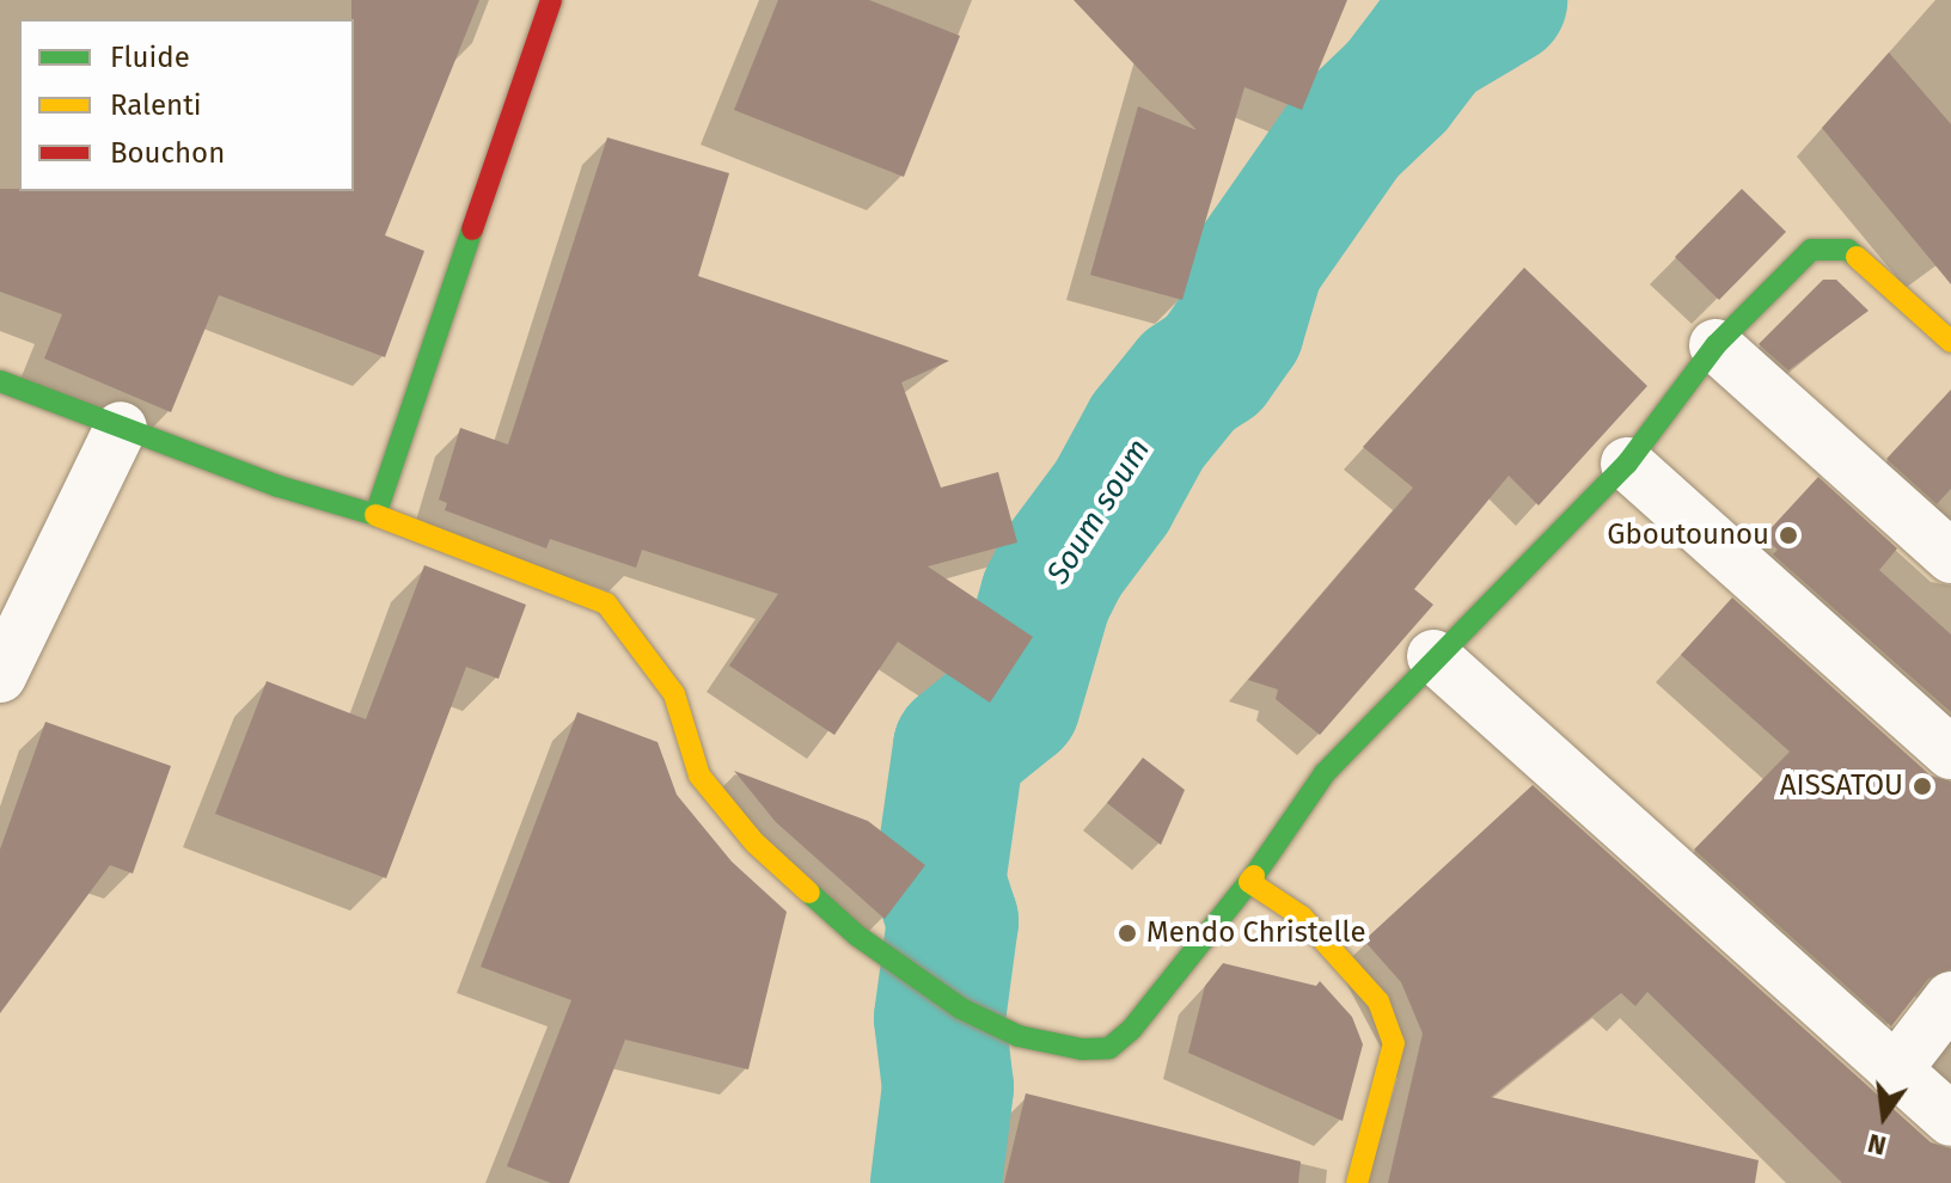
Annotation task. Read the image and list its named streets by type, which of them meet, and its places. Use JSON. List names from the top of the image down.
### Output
{
  "water": ["Soum soum"],
  "places": ["Gboutounou", "AISSATOU", "Mendo Christelle"],
  "legend": ["Fluide", "Ralenti", "Bouchon"],
  "north": "bottom"
}
